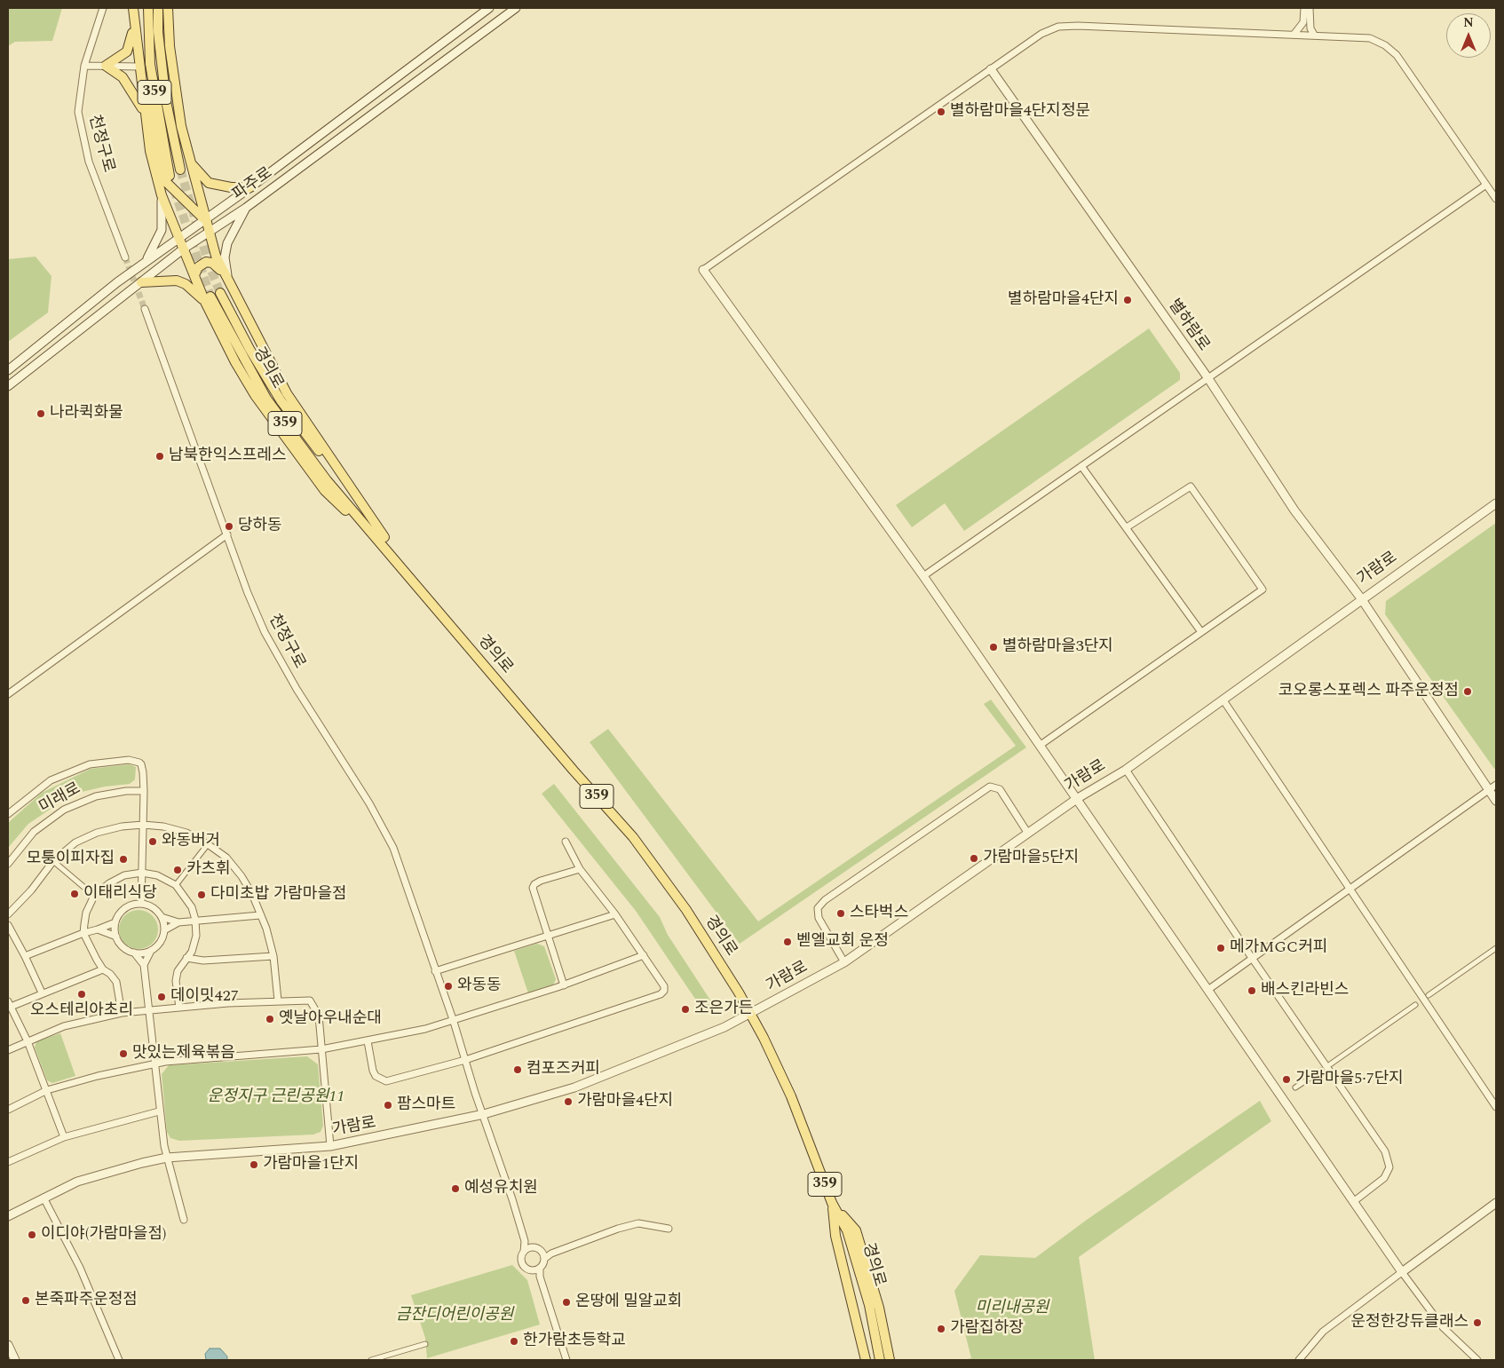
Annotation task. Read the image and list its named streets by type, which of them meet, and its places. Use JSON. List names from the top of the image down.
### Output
{
  "streets": {
    "main road": ["359", "경의로"],
    "street": [
      "천정구로",
      "파주로",
      "별하람로",
      "가람로",
      "미래로"
    ]
  },
  "crossings": [
    ["359", "경의로"],
    ["천정구로", "가람로"],
    ["파주로", "경의로"],
    ["별하람로", "가람로"],
    ["경의로", "가람로"]
  ],
  "parks": ["운정지구 근린공원11", "미리내공원", "금잔디어린이공원"],
  "places": [
    "별하람마을4단지정문",
    "별하람마을4단지",
    "나라퀵화물",
    "남북한익스프레스",
    "당하동",
    "별하람마을3단지",
    "코오롱스포렉스 파주운정점",
    "와동버거",
    "가람마을5단지",
    "모퉁이피자집",
    "카츠휘",
    "이태리식당",
    "다미초밥 가람마을점",
    "스타벅스",
    "벧엘교회 운정",
    "메가MGC커피",
    "와동동",
    "배스킨라빈스",
    "오스테리아초리",
    "데이밋427",
    "조은가든",
    "옛날아우내순대",
    "맛있는제육볶음",
    "컴포즈커피",
    "가람마을5·7단지",
    "가람마을4단지",
    "팜스마트",
    "가람마을1단지",
    "예성유치원",
    "이디야(가람마을점)",
    "본죽파주운정점",
    "온땅에 밀알교회",
    "운정한강듀클래스",
    "가람집하장",
    "한가람초등학교"
  ],
  "north": "top"
}
